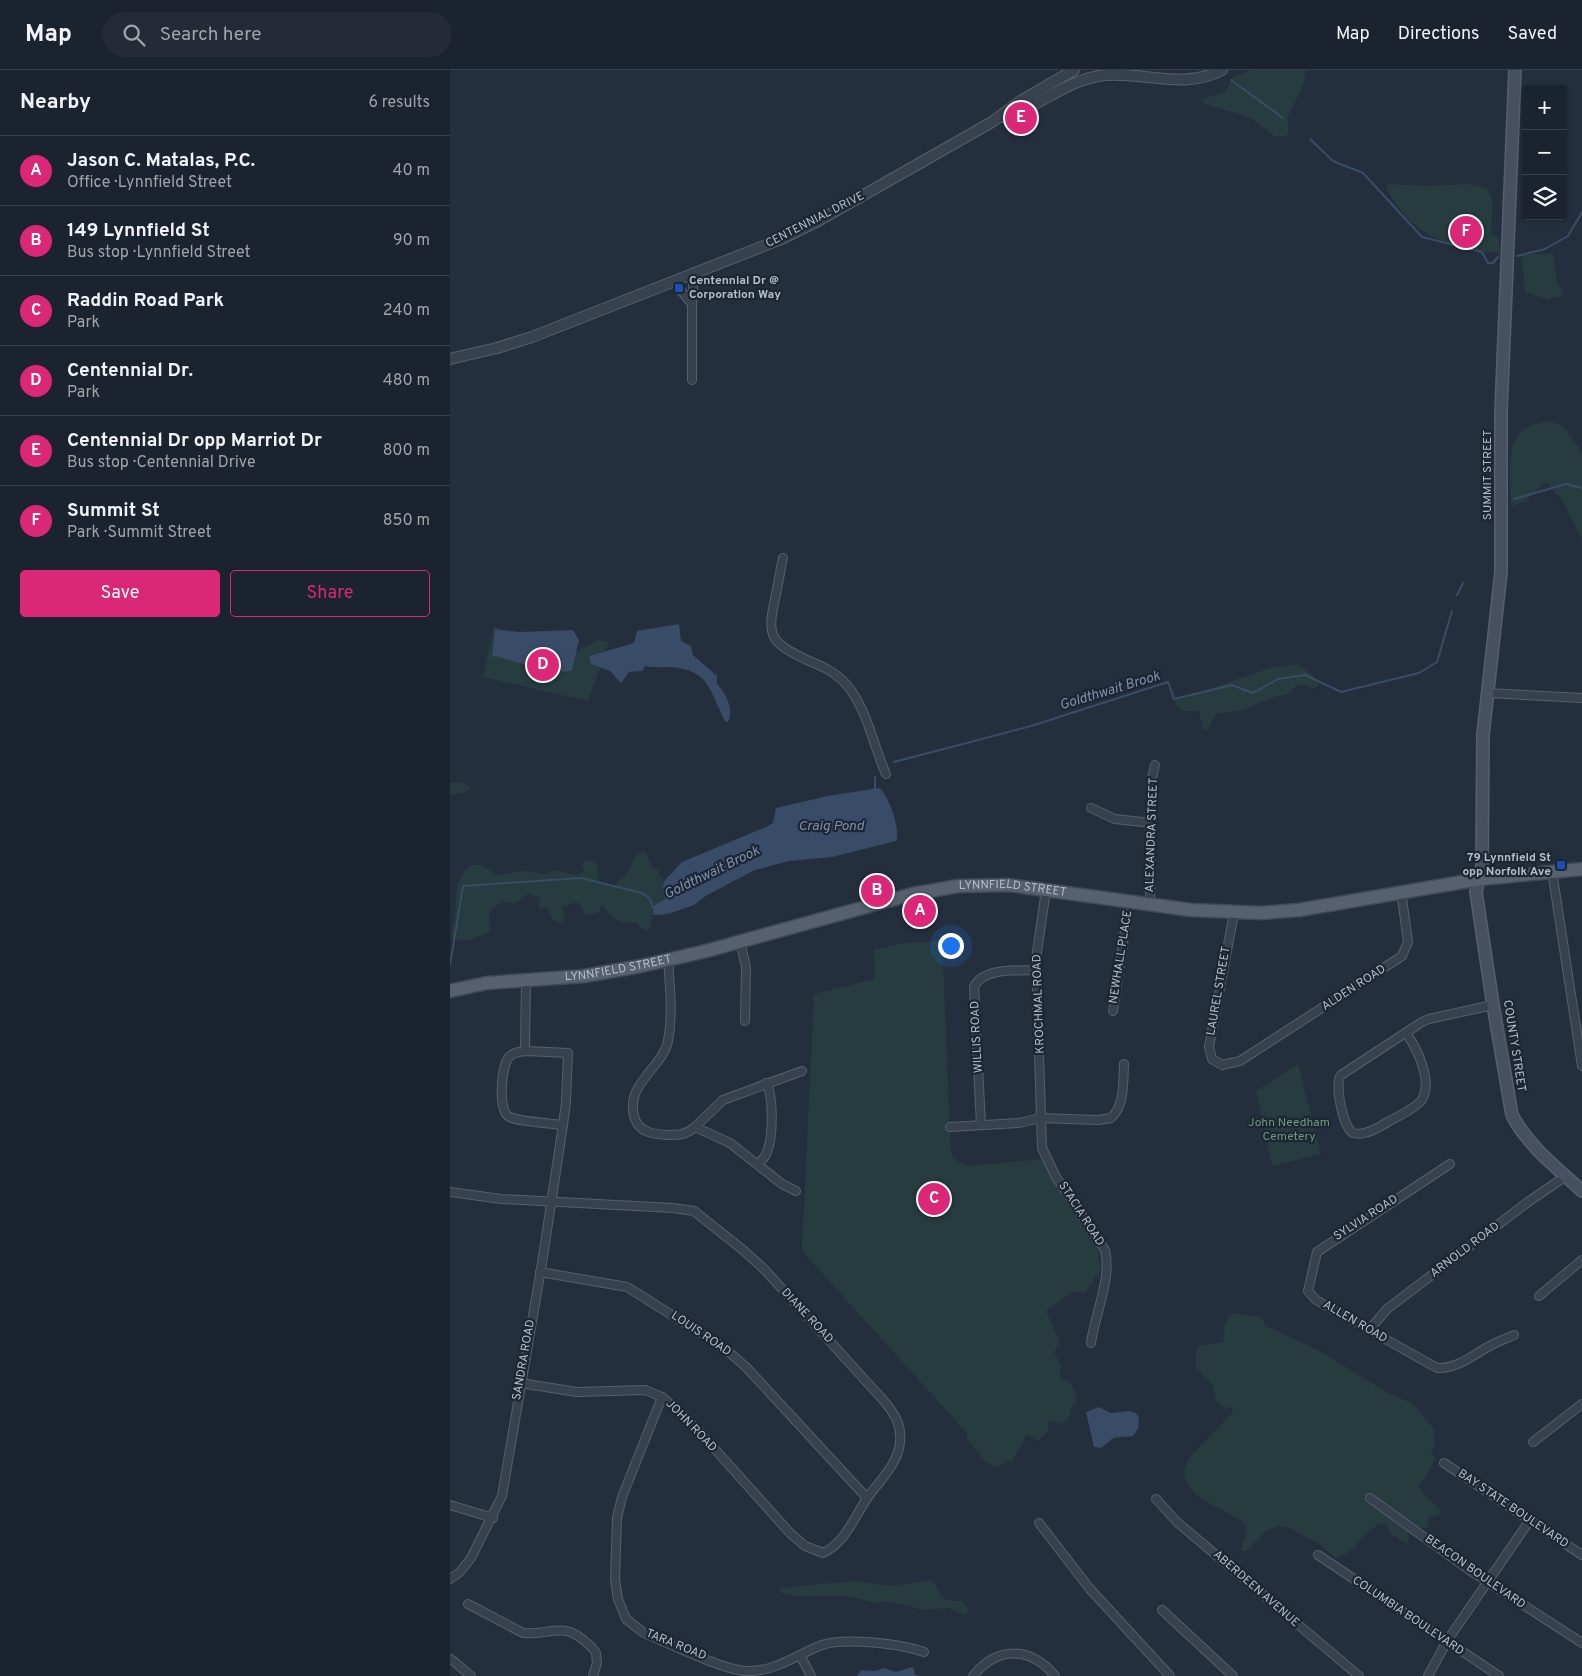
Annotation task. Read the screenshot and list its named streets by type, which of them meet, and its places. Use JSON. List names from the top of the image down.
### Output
{
  "streets": {
    "main road": ["SUMMIT STREET", "LYNNFIELD STREET", "COUNTY STREET"],
    "street": [
      "CENTENNIAL DRIVE",
      "ALEXANDRA STREET",
      "NEWHALL PLACE",
      "ALDEN ROAD",
      "LAUREL STREET",
      "KROCHMAL ROAD",
      "WILLIS ROAD",
      "STACIA ROAD",
      "SYLVIA ROAD",
      "ARNOLD ROAD",
      "DIANE ROAD",
      "ALLEN ROAD",
      "LOUIS ROAD",
      "SANDRA ROAD",
      "JOHN ROAD",
      "BAY STATE BOULEVARD",
      "BEACON BOULEVARD",
      "ABERDEEN AVENUE",
      "COLUMBIA BOULEVARD",
      "TARA ROAD"
    ]
  },
  "crossings": [
    ["SUMMIT STREET", "LYNNFIELD STREET"],
    ["SUMMIT STREET", "COUNTY STREET"],
    ["ALEXANDRA STREET", "LYNNFIELD STREET"],
    ["LYNNFIELD STREET", "NEWHALL PLACE"],
    ["LYNNFIELD STREET", "ALDEN ROAD"],
    ["LYNNFIELD STREET", "LAUREL STREET"],
    ["LYNNFIELD STREET", "KROCHMAL ROAD"],
    ["LYNNFIELD STREET", "COUNTY STREET"],
    ["ALDEN ROAD", "LAUREL STREET"],
    ["KROCHMAL ROAD", "WILLIS ROAD"],
    ["KROCHMAL ROAD", "STACIA ROAD"],
    ["COUNTY STREET", "ARNOLD ROAD"],
    ["SYLVIA ROAD", "ALLEN ROAD"],
    ["ARNOLD ROAD", "ALLEN ROAD"],
    ["DIANE ROAD", "LOUIS ROAD"],
    ["DIANE ROAD", "SANDRA ROAD"],
    ["DIANE ROAD", "JOHN ROAD"],
    ["LOUIS ROAD", "SANDRA ROAD"],
    ["SANDRA ROAD", "JOHN ROAD"],
    ["JOHN ROAD", "TARA ROAD"]
  ],
  "water": ["Goldthwait Brook", "Craig Pond"],
  "parks": ["John Needham Cemetery"],
  "places": {
    "transit": ["Centennial Dr @ Corporation Way", "79 Lynnfield St opp Norfolk Ave"]
  },
  "page": {
    "header": "Map",
    "search": "Search here",
    "nav": ["Map", "Directions", "Saved"],
    "heading": ["Nearby", "6 results"],
    "map_buttons": ["+", "−"],
    "pins": [
      "E",
      "F",
      "D",
      "B",
      "A",
      "C"
    ],
    "list": [
      {
        "mark": "A",
        "name": "Jason C. Matalas, P.C.",
        "note": "Office · Lynnfield Street",
        "value": "40 m"
      },
      {
        "mark": "B",
        "name": "149 Lynnfield St",
        "note": "Bus stop · Lynnfield Street",
        "value": "90 m"
      },
      {
        "mark": "C",
        "name": "Raddin Road Park",
        "note": "Park",
        "value": "240 m"
      },
      {
        "mark": "D",
        "name": "Centennial Dr.",
        "note": "Park",
        "value": "480 m"
      },
      {
        "mark": "E",
        "name": "Centennial Dr opp Marriot Dr",
        "note": "Bus stop · Centennial Drive",
        "value": "800 m"
      },
      {
        "mark": "F",
        "name": "Summit St",
        "note": "Park · Summit Street",
        "value": "850 m"
      }
    ],
    "buttons": ["Save", "Share"]
  }
}
